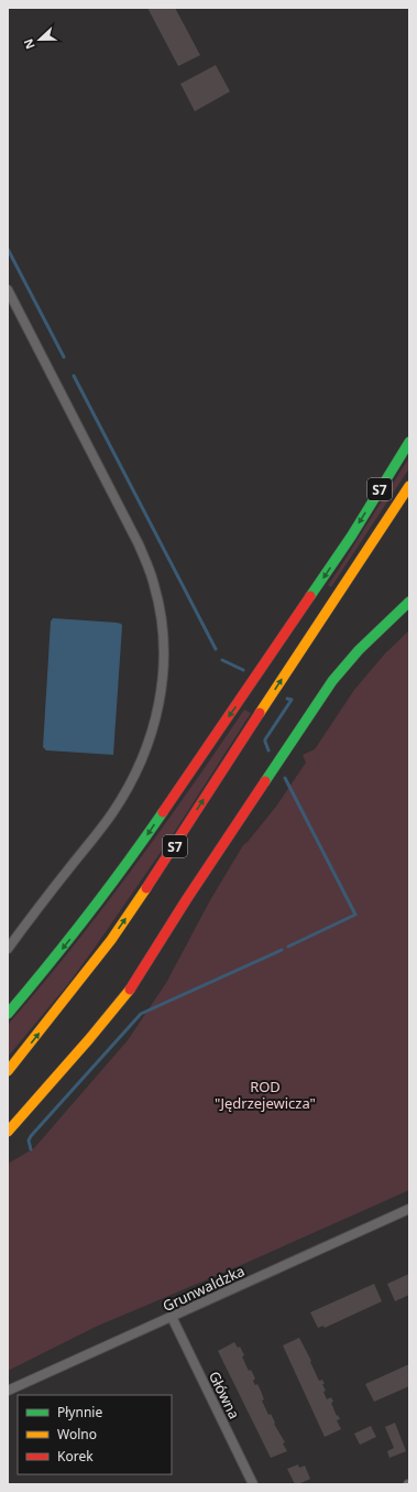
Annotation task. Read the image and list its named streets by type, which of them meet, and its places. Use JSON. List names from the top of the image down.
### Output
{
  "streets": {
    "main road": ["S7"],
    "street": ["Grunwaldzka", "Główna"]
  },
  "crossings": [
    ["Grunwaldzka", "Główna"]
  ],
  "parks": ["ROD \"Jędrzejewicza\""],
  "legend": ["Płynnie", "Wolno", "Korek"],
  "north": "left"
}
